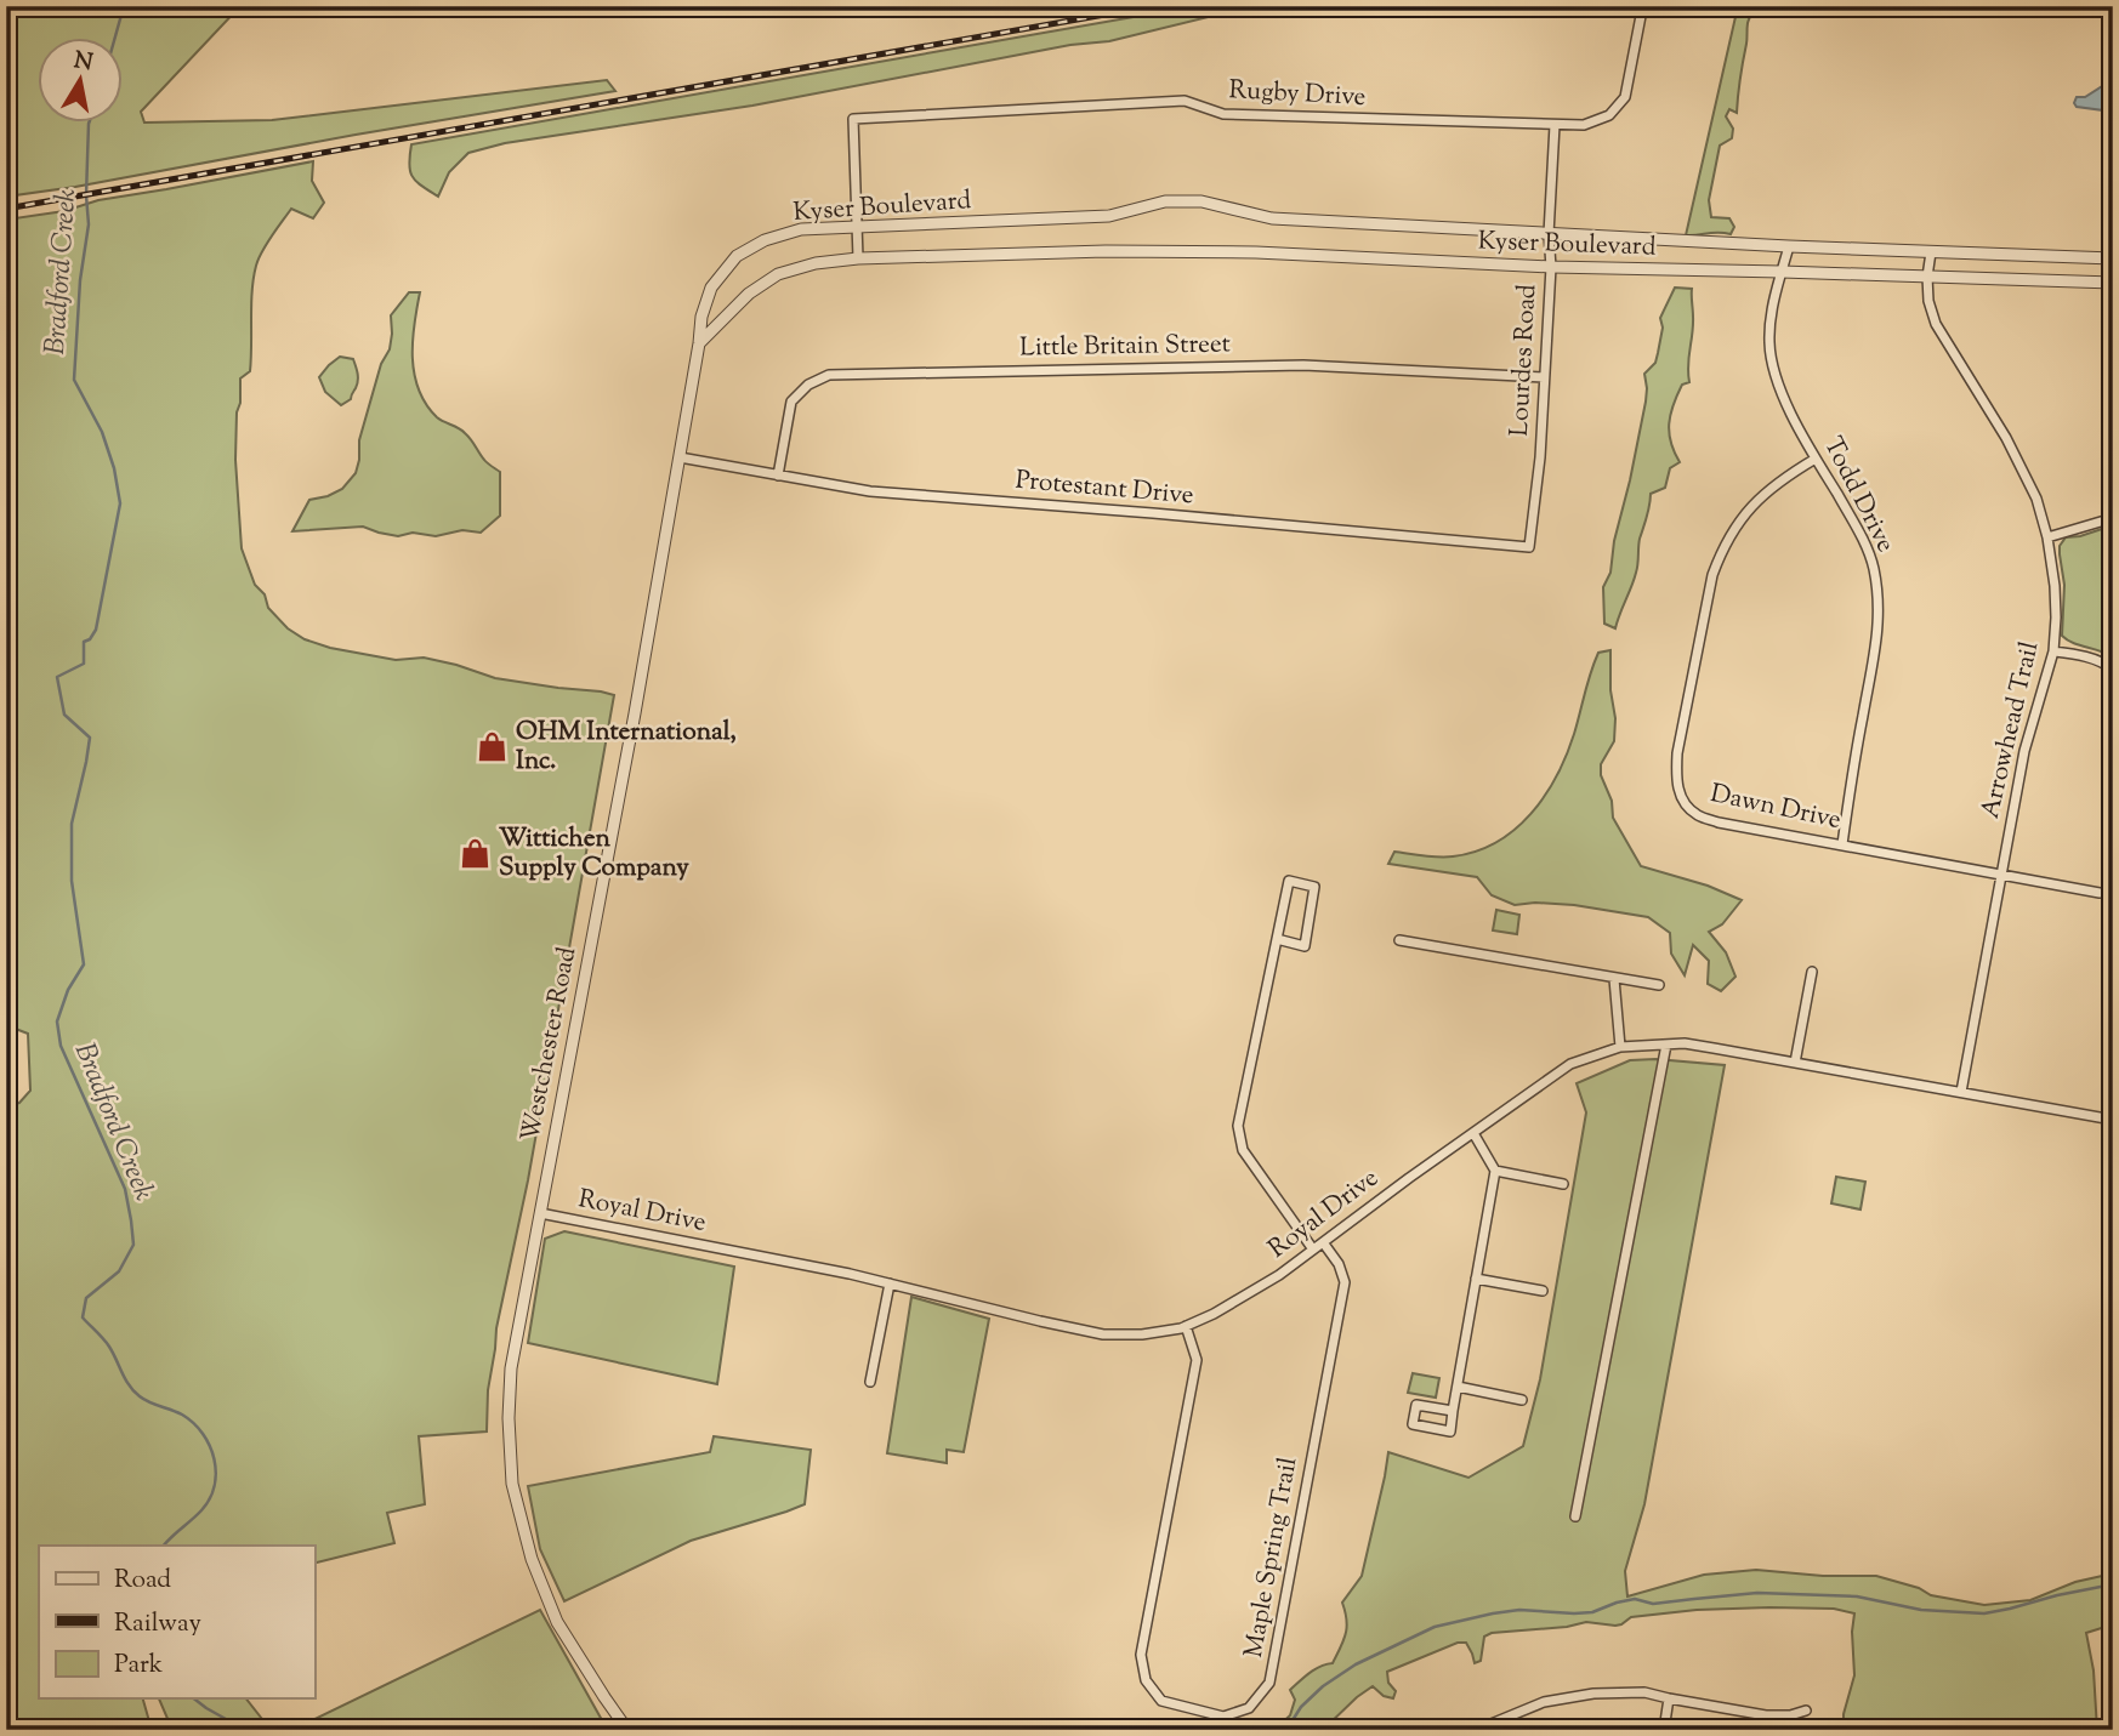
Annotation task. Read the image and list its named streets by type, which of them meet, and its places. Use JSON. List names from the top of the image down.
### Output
{
  "streets": {
    "street": [
      "Rugby Drive",
      "Kyser Boulevard",
      "Little Britain Street",
      "Lourdes Road",
      "Protestant Drive",
      "Todd Drive",
      "Arrowhead Trail",
      "Dawn Drive",
      "Westchester Road",
      "Royal Drive",
      "Maple Spring Trail"
    ]
  },
  "crossings": [
    ["Rugby Drive", "Kyser Boulevard"],
    ["Rugby Drive", "Lourdes Road"],
    ["Kyser Boulevard", "Lourdes Road"],
    ["Kyser Boulevard", "Todd Drive"],
    ["Kyser Boulevard", "Arrowhead Trail"],
    ["Kyser Boulevard", "Westchester Road"],
    ["Little Britain Street", "Lourdes Road"],
    ["Little Britain Street", "Protestant Drive"],
    ["Lourdes Road", "Protestant Drive"],
    ["Protestant Drive", "Westchester Road"],
    ["Todd Drive", "Dawn Drive"],
    ["Arrowhead Trail", "Dawn Drive"],
    ["Arrowhead Trail", "Royal Drive"],
    ["Westchester Road", "Royal Drive"],
    ["Royal Drive", "Maple Spring Trail"]
  ],
  "water": ["Bradford Creek"],
  "places": {
    "shop": ["OHM International, Inc.", "Wittichen Supply Company"]
  },
  "legend": ["Road", "Railway", "Park"],
  "north": "top"
}
